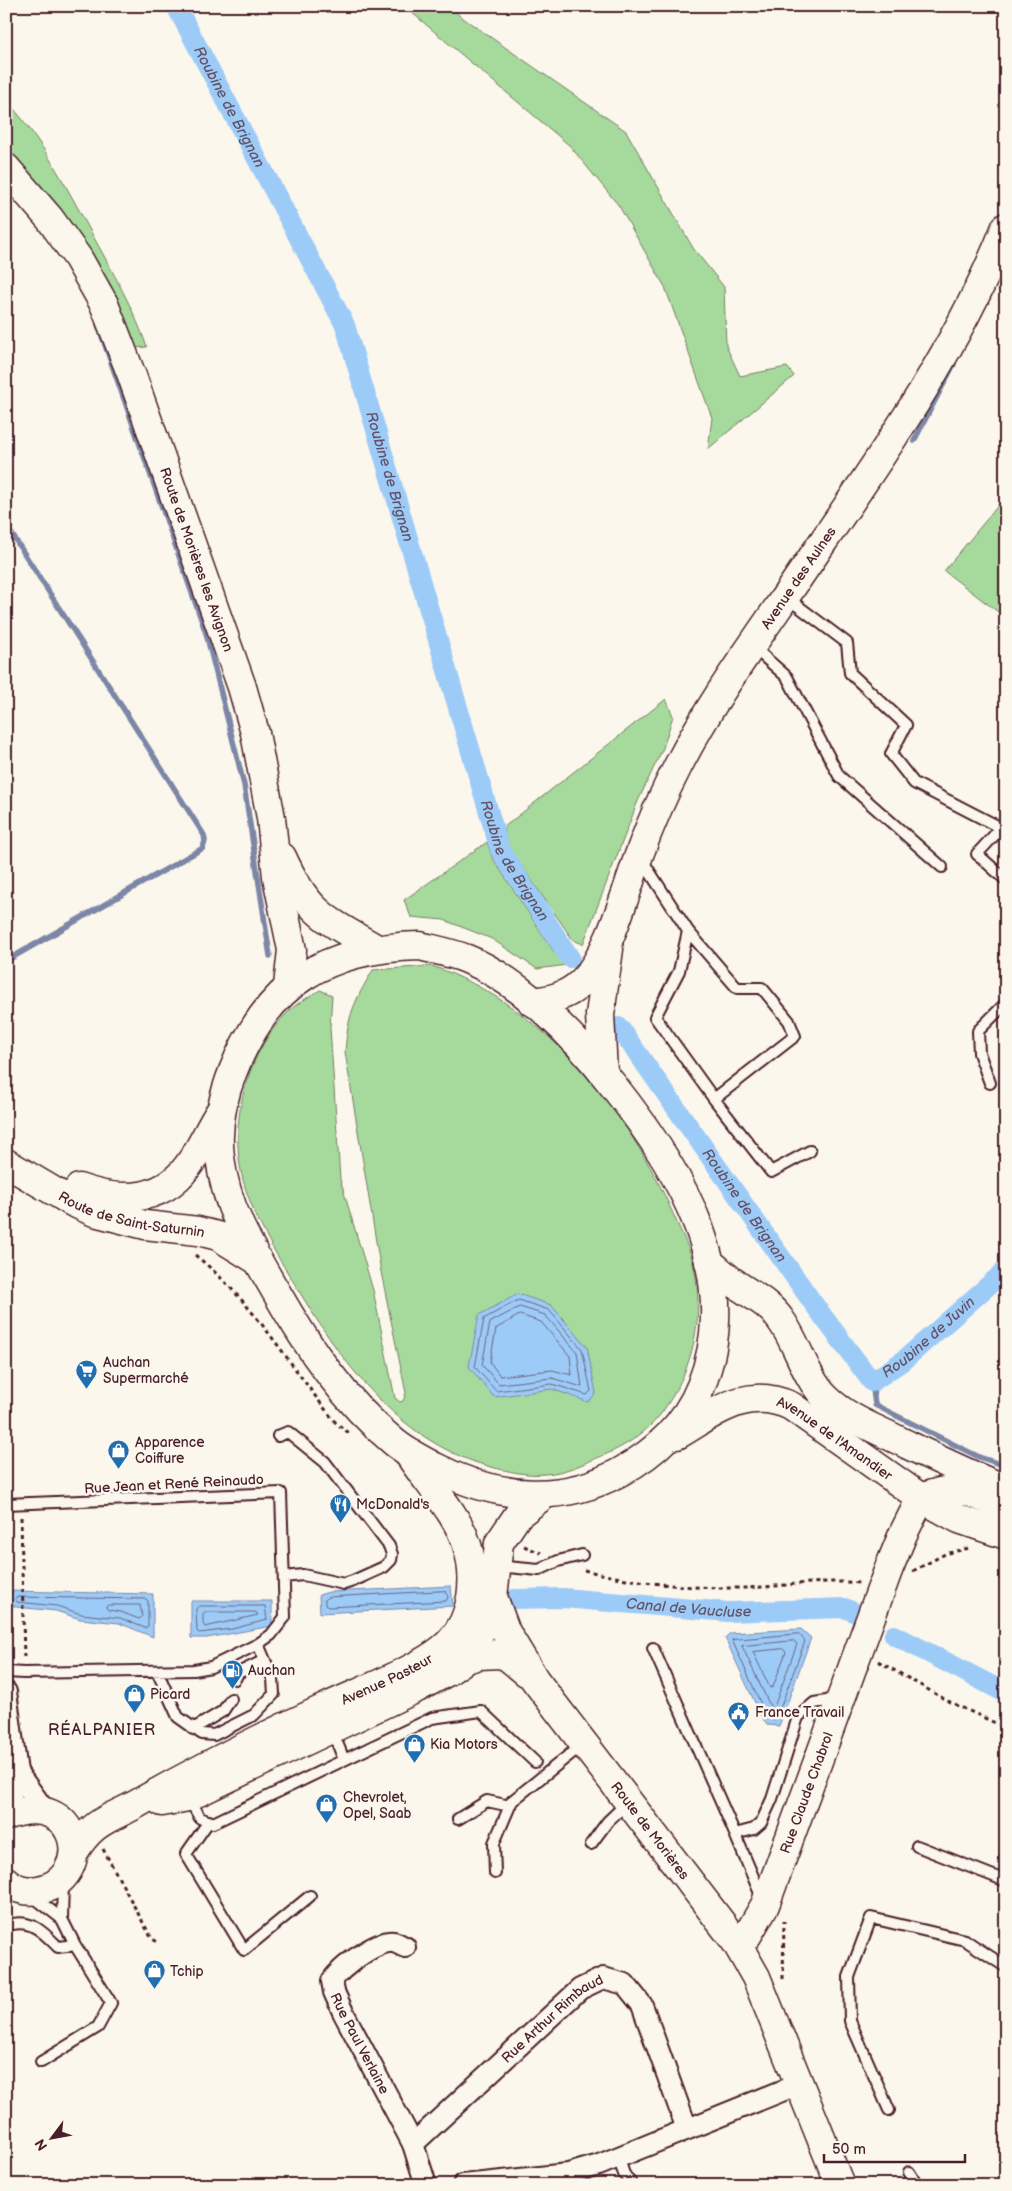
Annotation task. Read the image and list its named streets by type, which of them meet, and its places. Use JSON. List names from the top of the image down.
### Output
{
  "streets": {
    "main road": [
      "Route de Morières les Avignon",
      "Avenue des Aulnes",
      "Route de Saint-Saturnin",
      "Avenue de l'Amandier",
      "Avenue Pasteur",
      "Rue Claude Chabrol",
      "Route de Morières"
    ],
    "street": ["Rue Arthur Rimbaud", "Rue Paul Verlaine"],
    "lane": ["Rue Jean et René Reinaudo"]
  },
  "crossings": [
    ["Avenue de l'Amandier", "Rue Claude Chabrol"],
    ["Avenue Pasteur", "Route de Morières"],
    ["Rue Claude Chabrol", "Route de Morières"],
    ["Rue Arthur Rimbaud", "Rue Paul Verlaine"]
  ],
  "districts": ["RÉALPANIER"],
  "water": ["Roubine de Brignan", "Roubine de Juvin", "Canal de Vaucluse"],
  "places": {
    "supermarket": ["Auchan Supermarché"],
    "shop": [
      "Apparence Coiffure",
      "Picard",
      "Kia Motors",
      "Chevrolet, Opel, Saab",
      "Tchip"
    ],
    "restaurant": ["McDonald's"],
    "fuel station": ["Auchan"],
    "public building": ["France Travail"]
  },
  "scale_bar": "50 m",
  "north": "bottom left"
}
